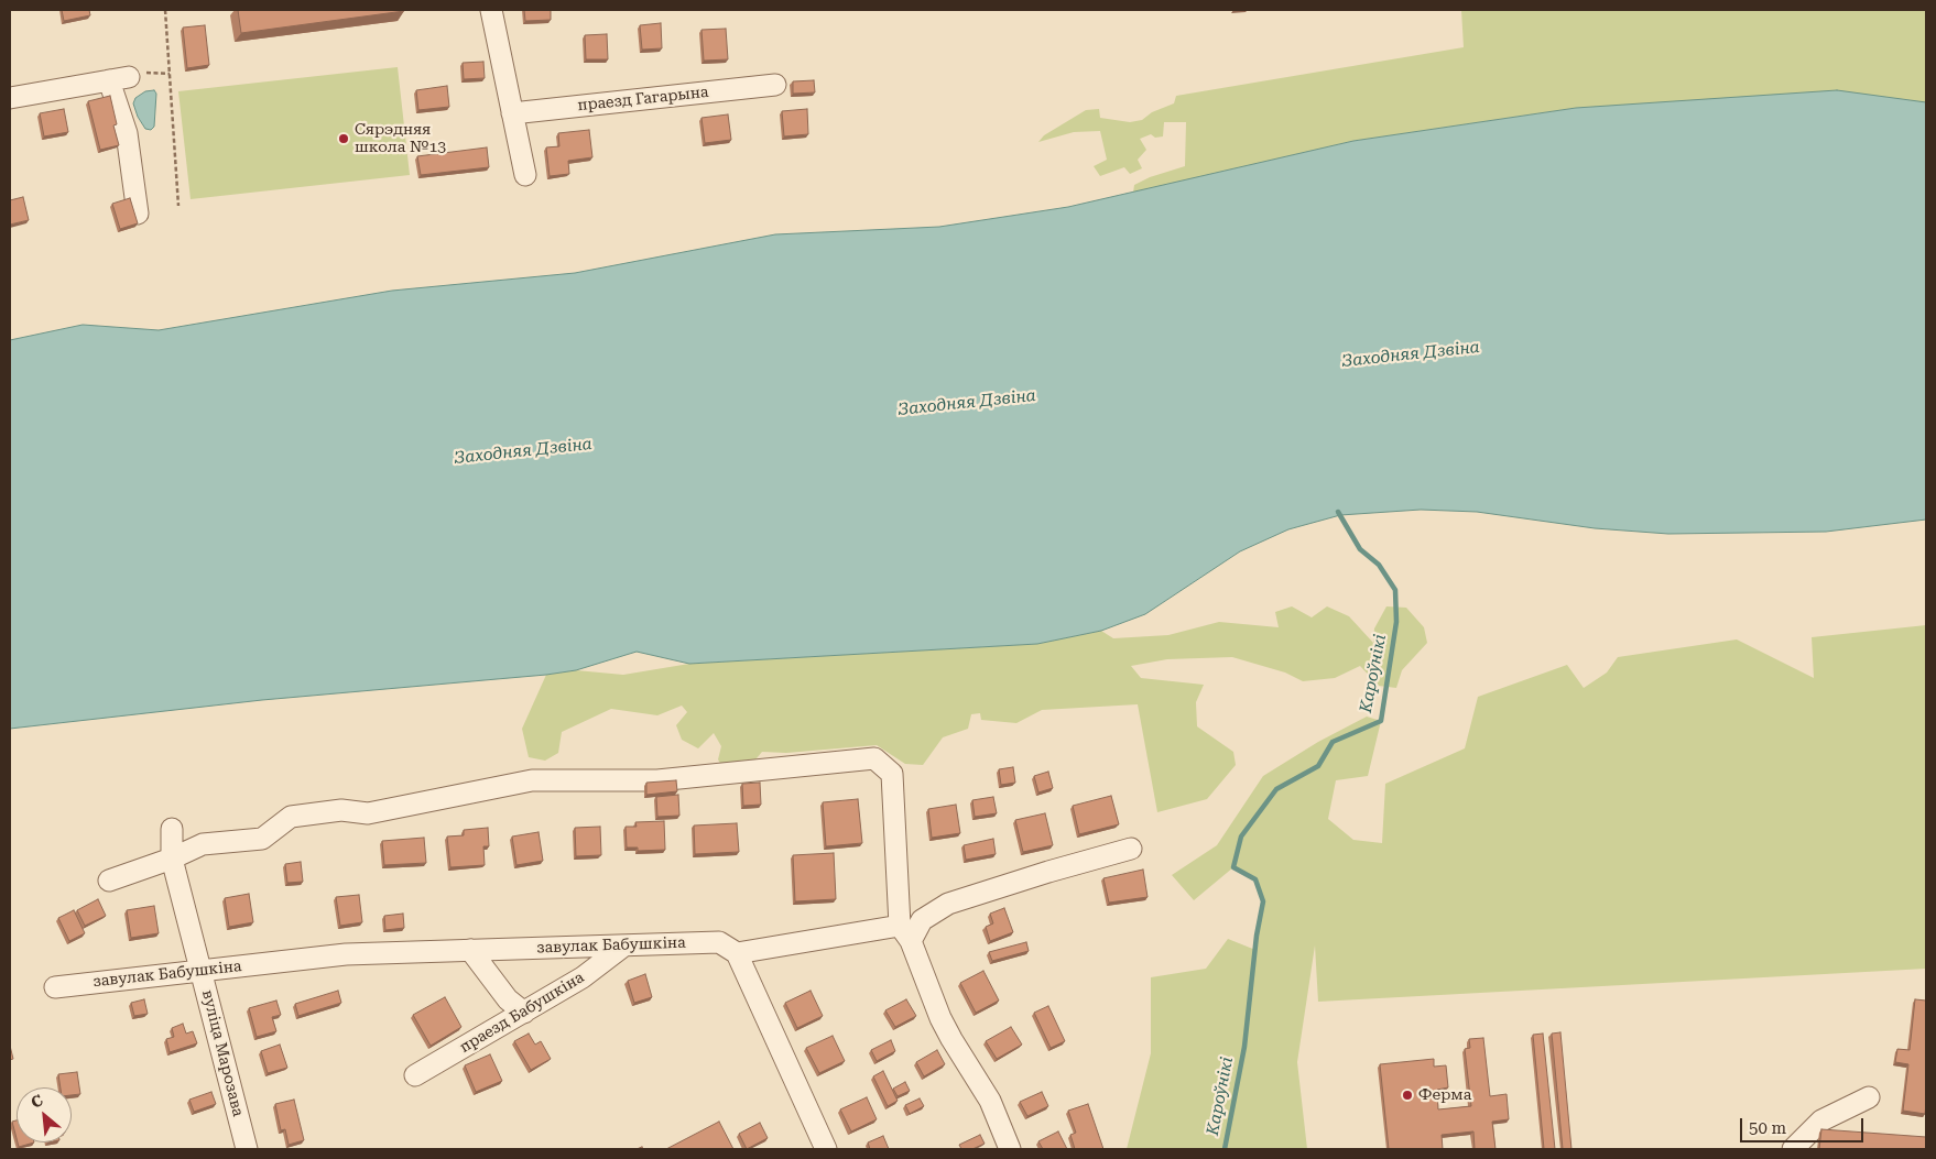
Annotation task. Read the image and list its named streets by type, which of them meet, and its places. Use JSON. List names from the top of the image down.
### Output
{
  "streets": {
    "street": [
      "праезд Гагарына",
      "завулак Бабушкіна",
      "праезд Бабушкіна",
      "вуліца Марозава"
    ]
  },
  "crossings": [
    ["завулак Бабушкіна", "праезд Бабушкіна"],
    ["завулак Бабушкіна", "вуліца Марозава"]
  ],
  "water": ["Заходняя Дзвіна", "Кароўнікі"],
  "places": ["Сярэдняя школа №13", "Ферма"],
  "scale_bar": "50 m",
  "north": "top left"
}
